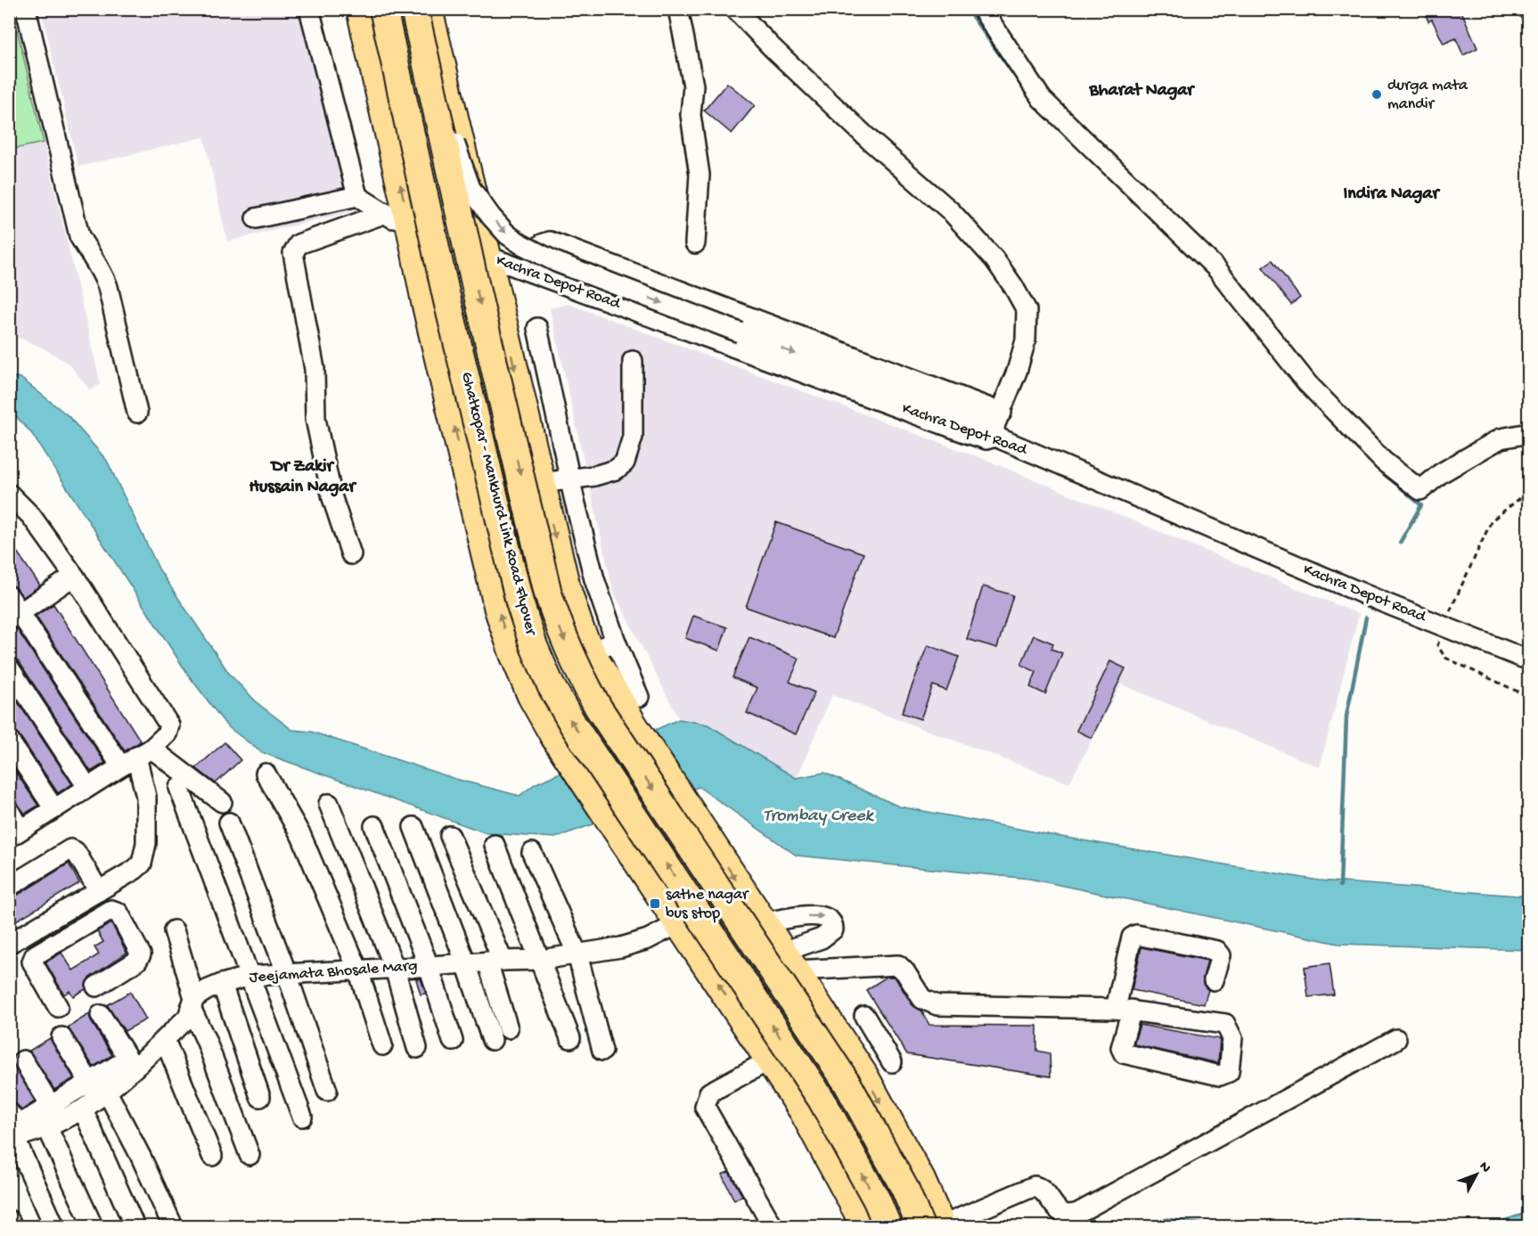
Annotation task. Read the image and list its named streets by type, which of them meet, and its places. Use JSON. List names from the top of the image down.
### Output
{
  "streets": {
    "highway": ["Ghatkopar - Mankhurd Link Road Flyover"],
    "street": ["Kachra Depot Road", "Jeejamata Bhosale Marg"]
  },
  "crossings": [
    ["Kachra Depot Road", "Ghatkopar - Mankhurd Link Road Flyover"]
  ],
  "districts": ["Bharat Nagar", "Indira Nagar", "Dr Zakir Hussain Nagar"],
  "water": ["Trombay Creek"],
  "places": {
    "other": ["durga mata mandir"],
    "transit": ["sathe nagar bus stop"]
  },
  "north": "top right"
}
